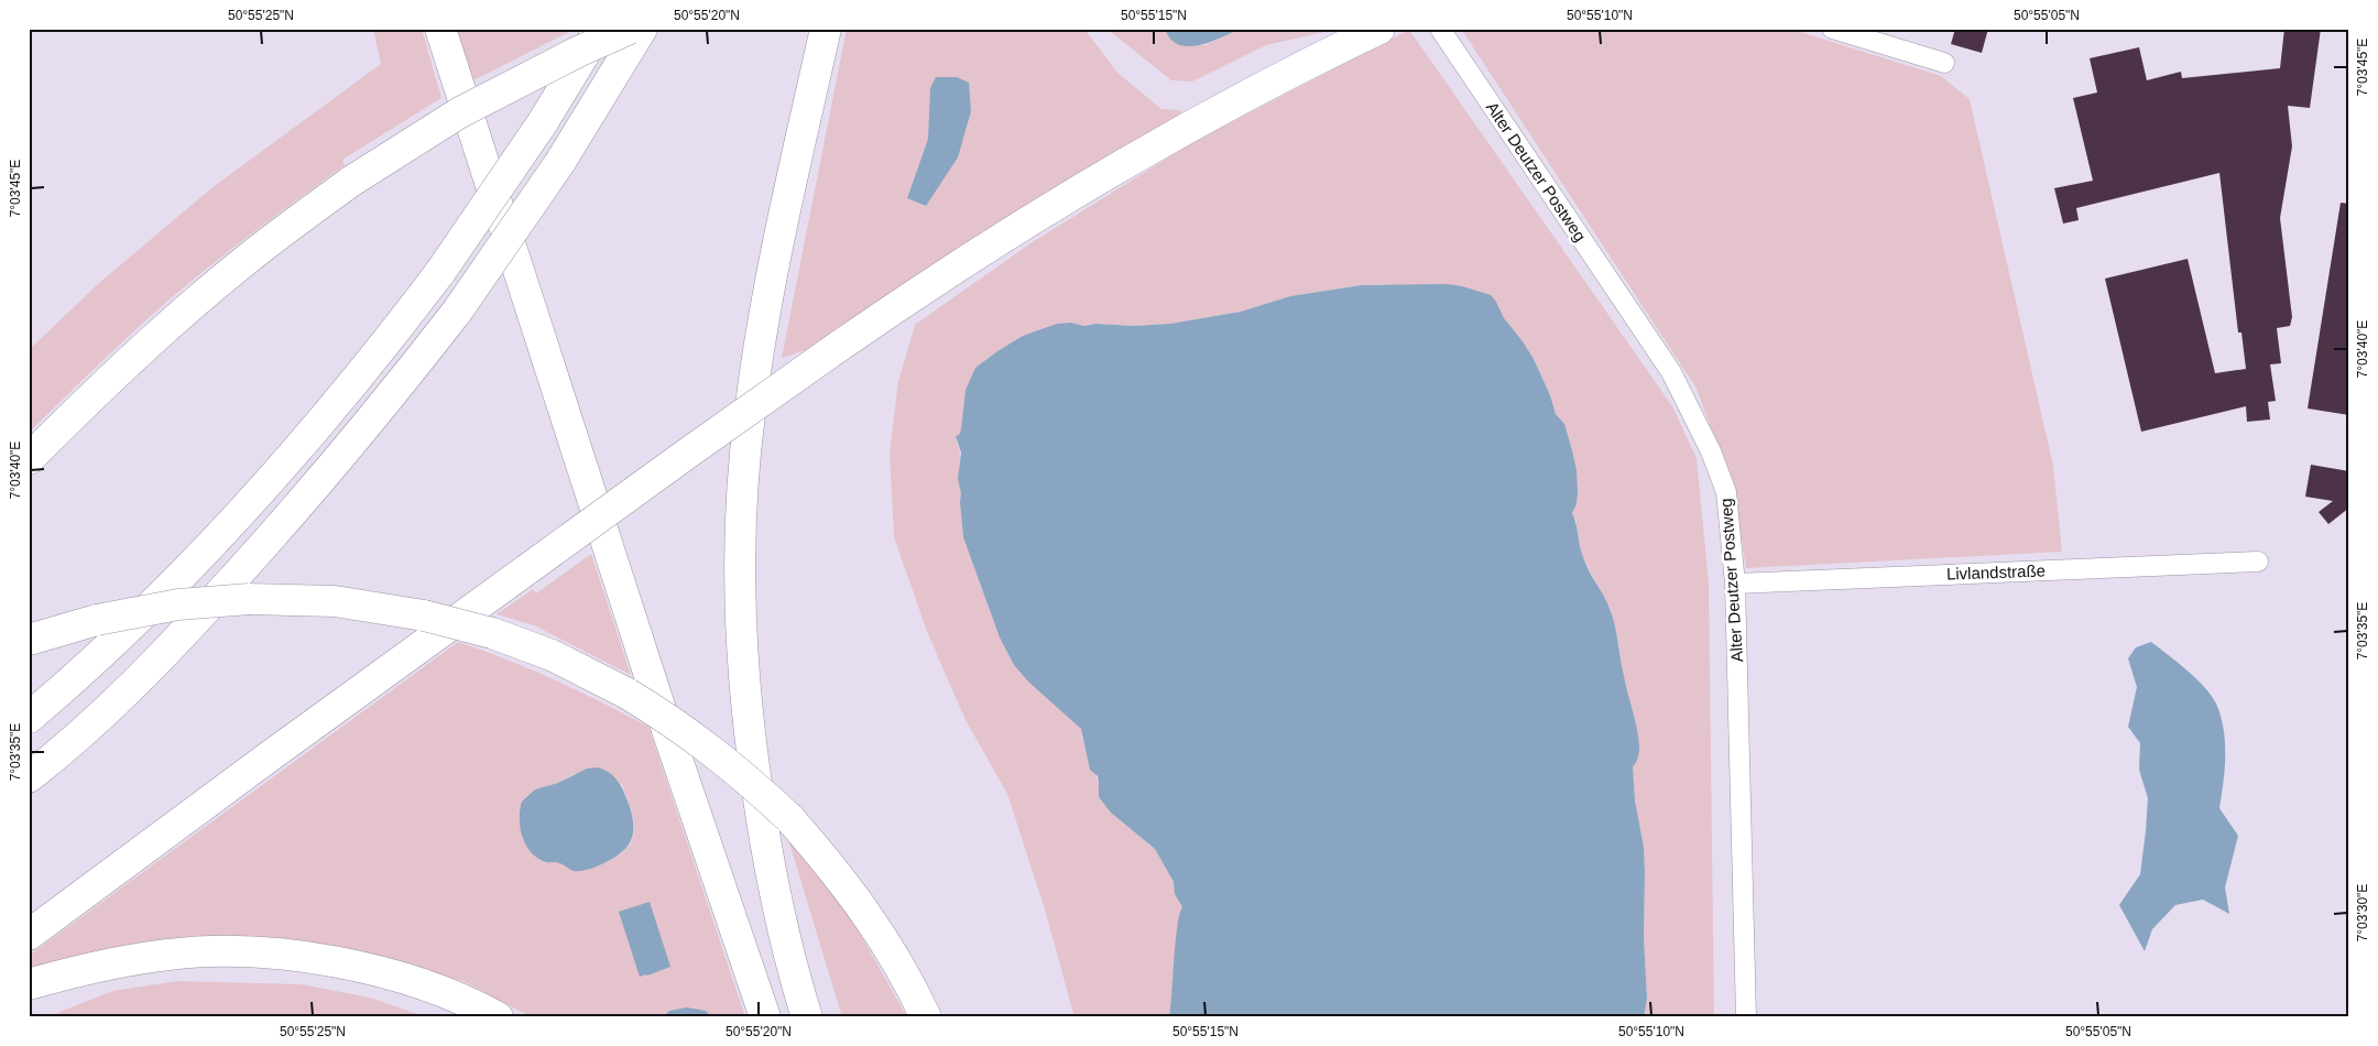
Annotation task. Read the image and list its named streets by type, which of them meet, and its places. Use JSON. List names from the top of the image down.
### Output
{
  "streets": {
    "street": ["Alter Deutzer Postweg", "Livlandstraße"]
  },
  "crossings": [
    ["Alter Deutzer Postweg", "Livlandstraße"]
  ],
  "coordinates": [
    "50°55'25\"N",
    "50°55'20\"N",
    "50°55'15\"N",
    "50°55'10\"N",
    "50°55'05\"N",
    "7°03'45\"E",
    "7°03'40\"E",
    "7°03'35\"E",
    "7°03'30\"E"
  ]
}
